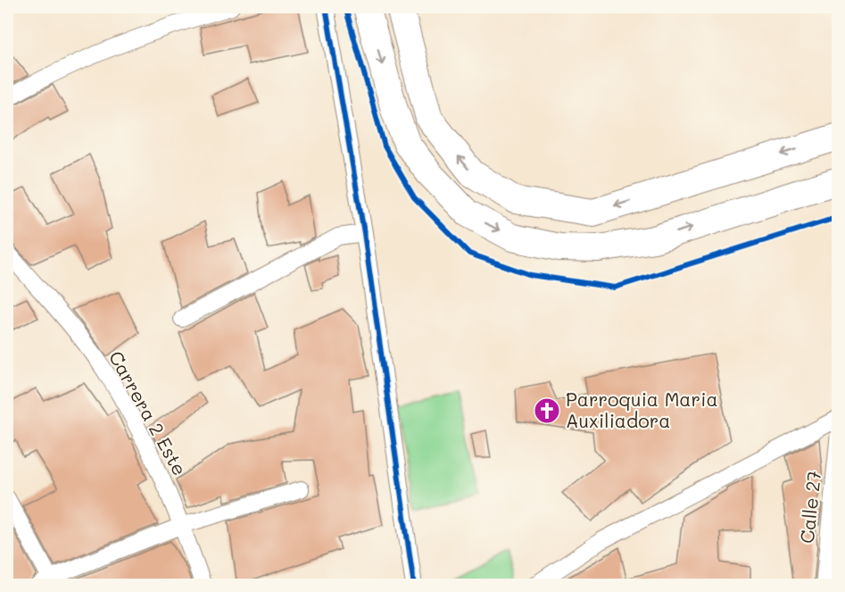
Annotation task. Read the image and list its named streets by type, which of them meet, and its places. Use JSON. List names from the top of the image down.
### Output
{
  "streets": {
    "street": ["Carrera 2 Este", "Calle 27"]
  },
  "places": {
    "church": ["Parroquia Maria Auxiliadora"]
  }
}
